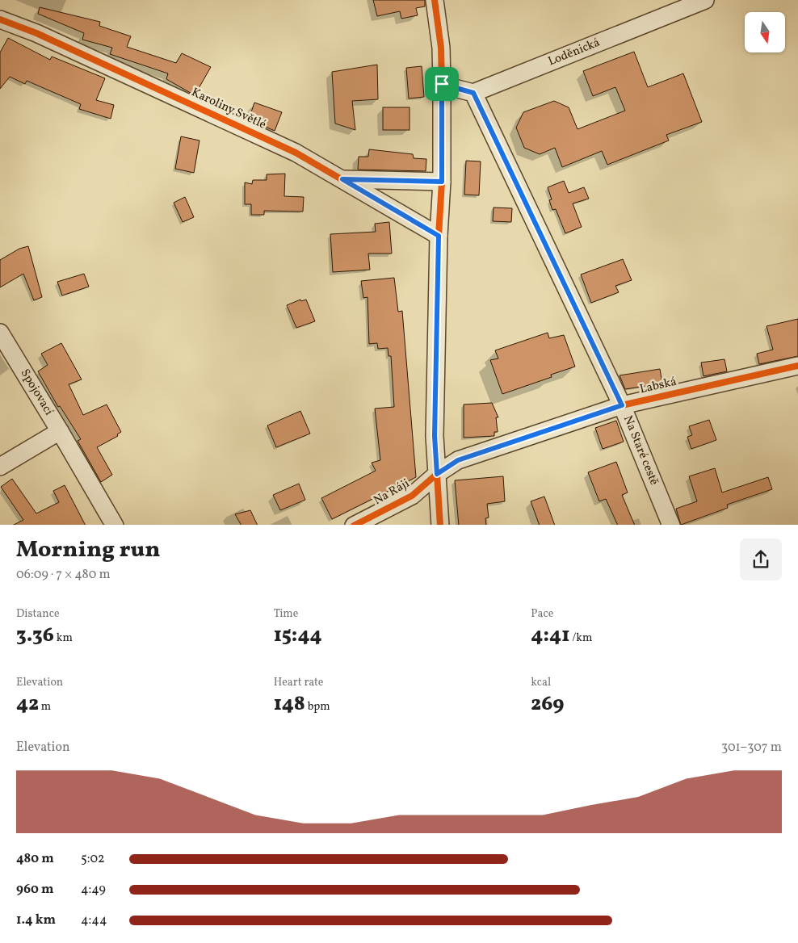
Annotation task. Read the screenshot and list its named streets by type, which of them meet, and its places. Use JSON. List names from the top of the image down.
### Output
{
  "streets": {
    "street": [
      "Loděnická",
      "Karoliny Světlé",
      "Labská",
      "Spojovací",
      "Na Staré cestě",
      "Na Ráji"
    ]
  },
  "crossings": [
    ["Loděnická", "Na Staré cestě"],
    ["Labská", "Na Staré cestě"],
    ["Labská", "Na Ráji"]
  ],
  "north": "bottom",
  "page": {
    "heading": ["Morning run", "06:09 · 7 × 480 m"],
    "stats": [
      ["Distance", "3.36 km"],
      ["Time", "15:44"],
      ["Pace", "4:41 /km"],
      ["Elevation", "42 m"],
      ["Heart rate", "148 bpm"],
      ["kcal", "269"]
    ],
    "chart": ["Elevation", "301–307 m"],
    "list": [
      {
        "name": "480 m",
        "note": "5:02"
      },
      {
        "name": "960 m",
        "note": "4:49"
      },
      {
        "name": "1.4 km",
        "note": "4:44"
      }
    ]
  }
}
